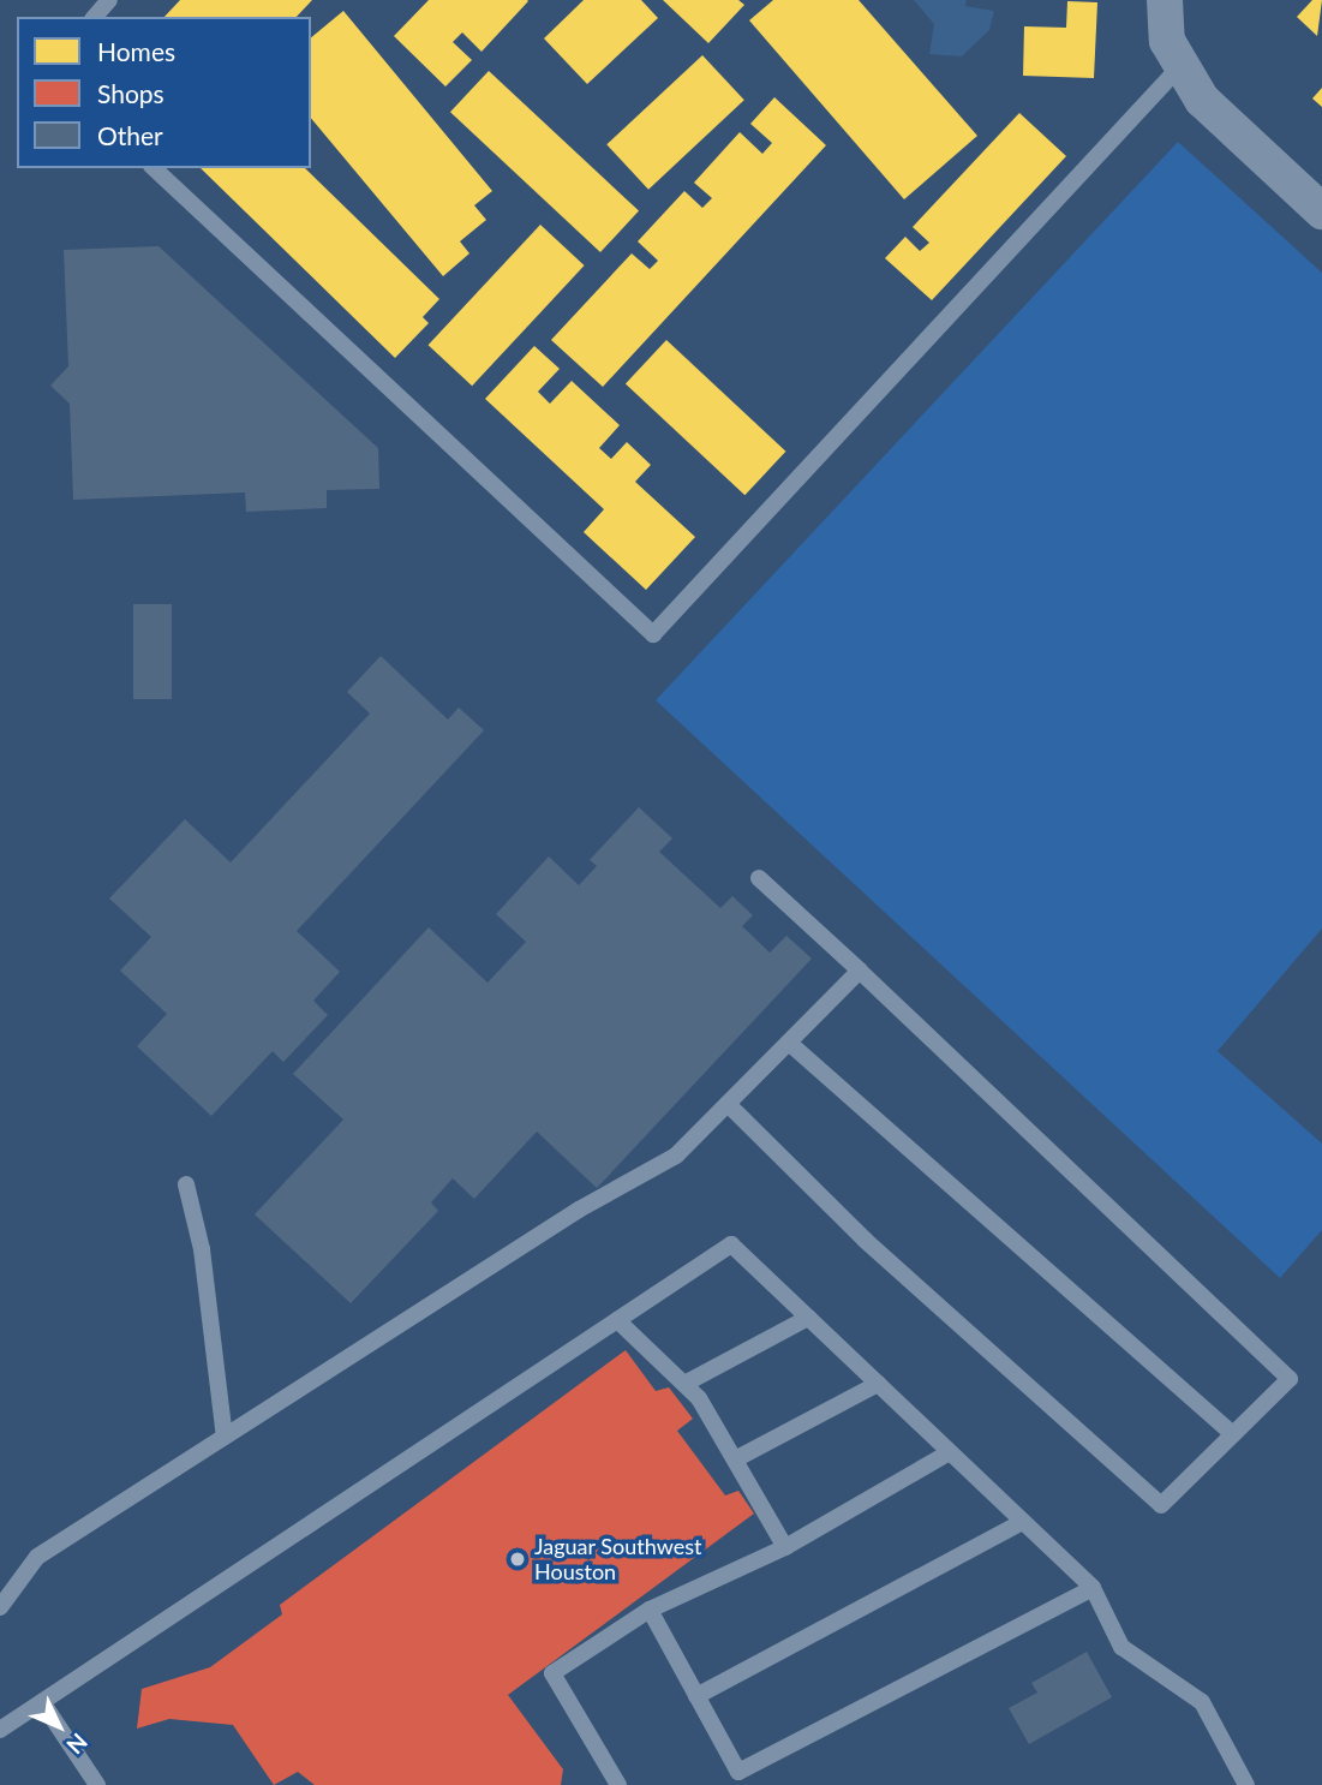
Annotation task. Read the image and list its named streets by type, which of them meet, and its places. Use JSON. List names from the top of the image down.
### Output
{
  "places": ["Jaguar Southwest Houston"],
  "legend": ["Homes", "Shops", "Other"],
  "north": "bottom right"
}
